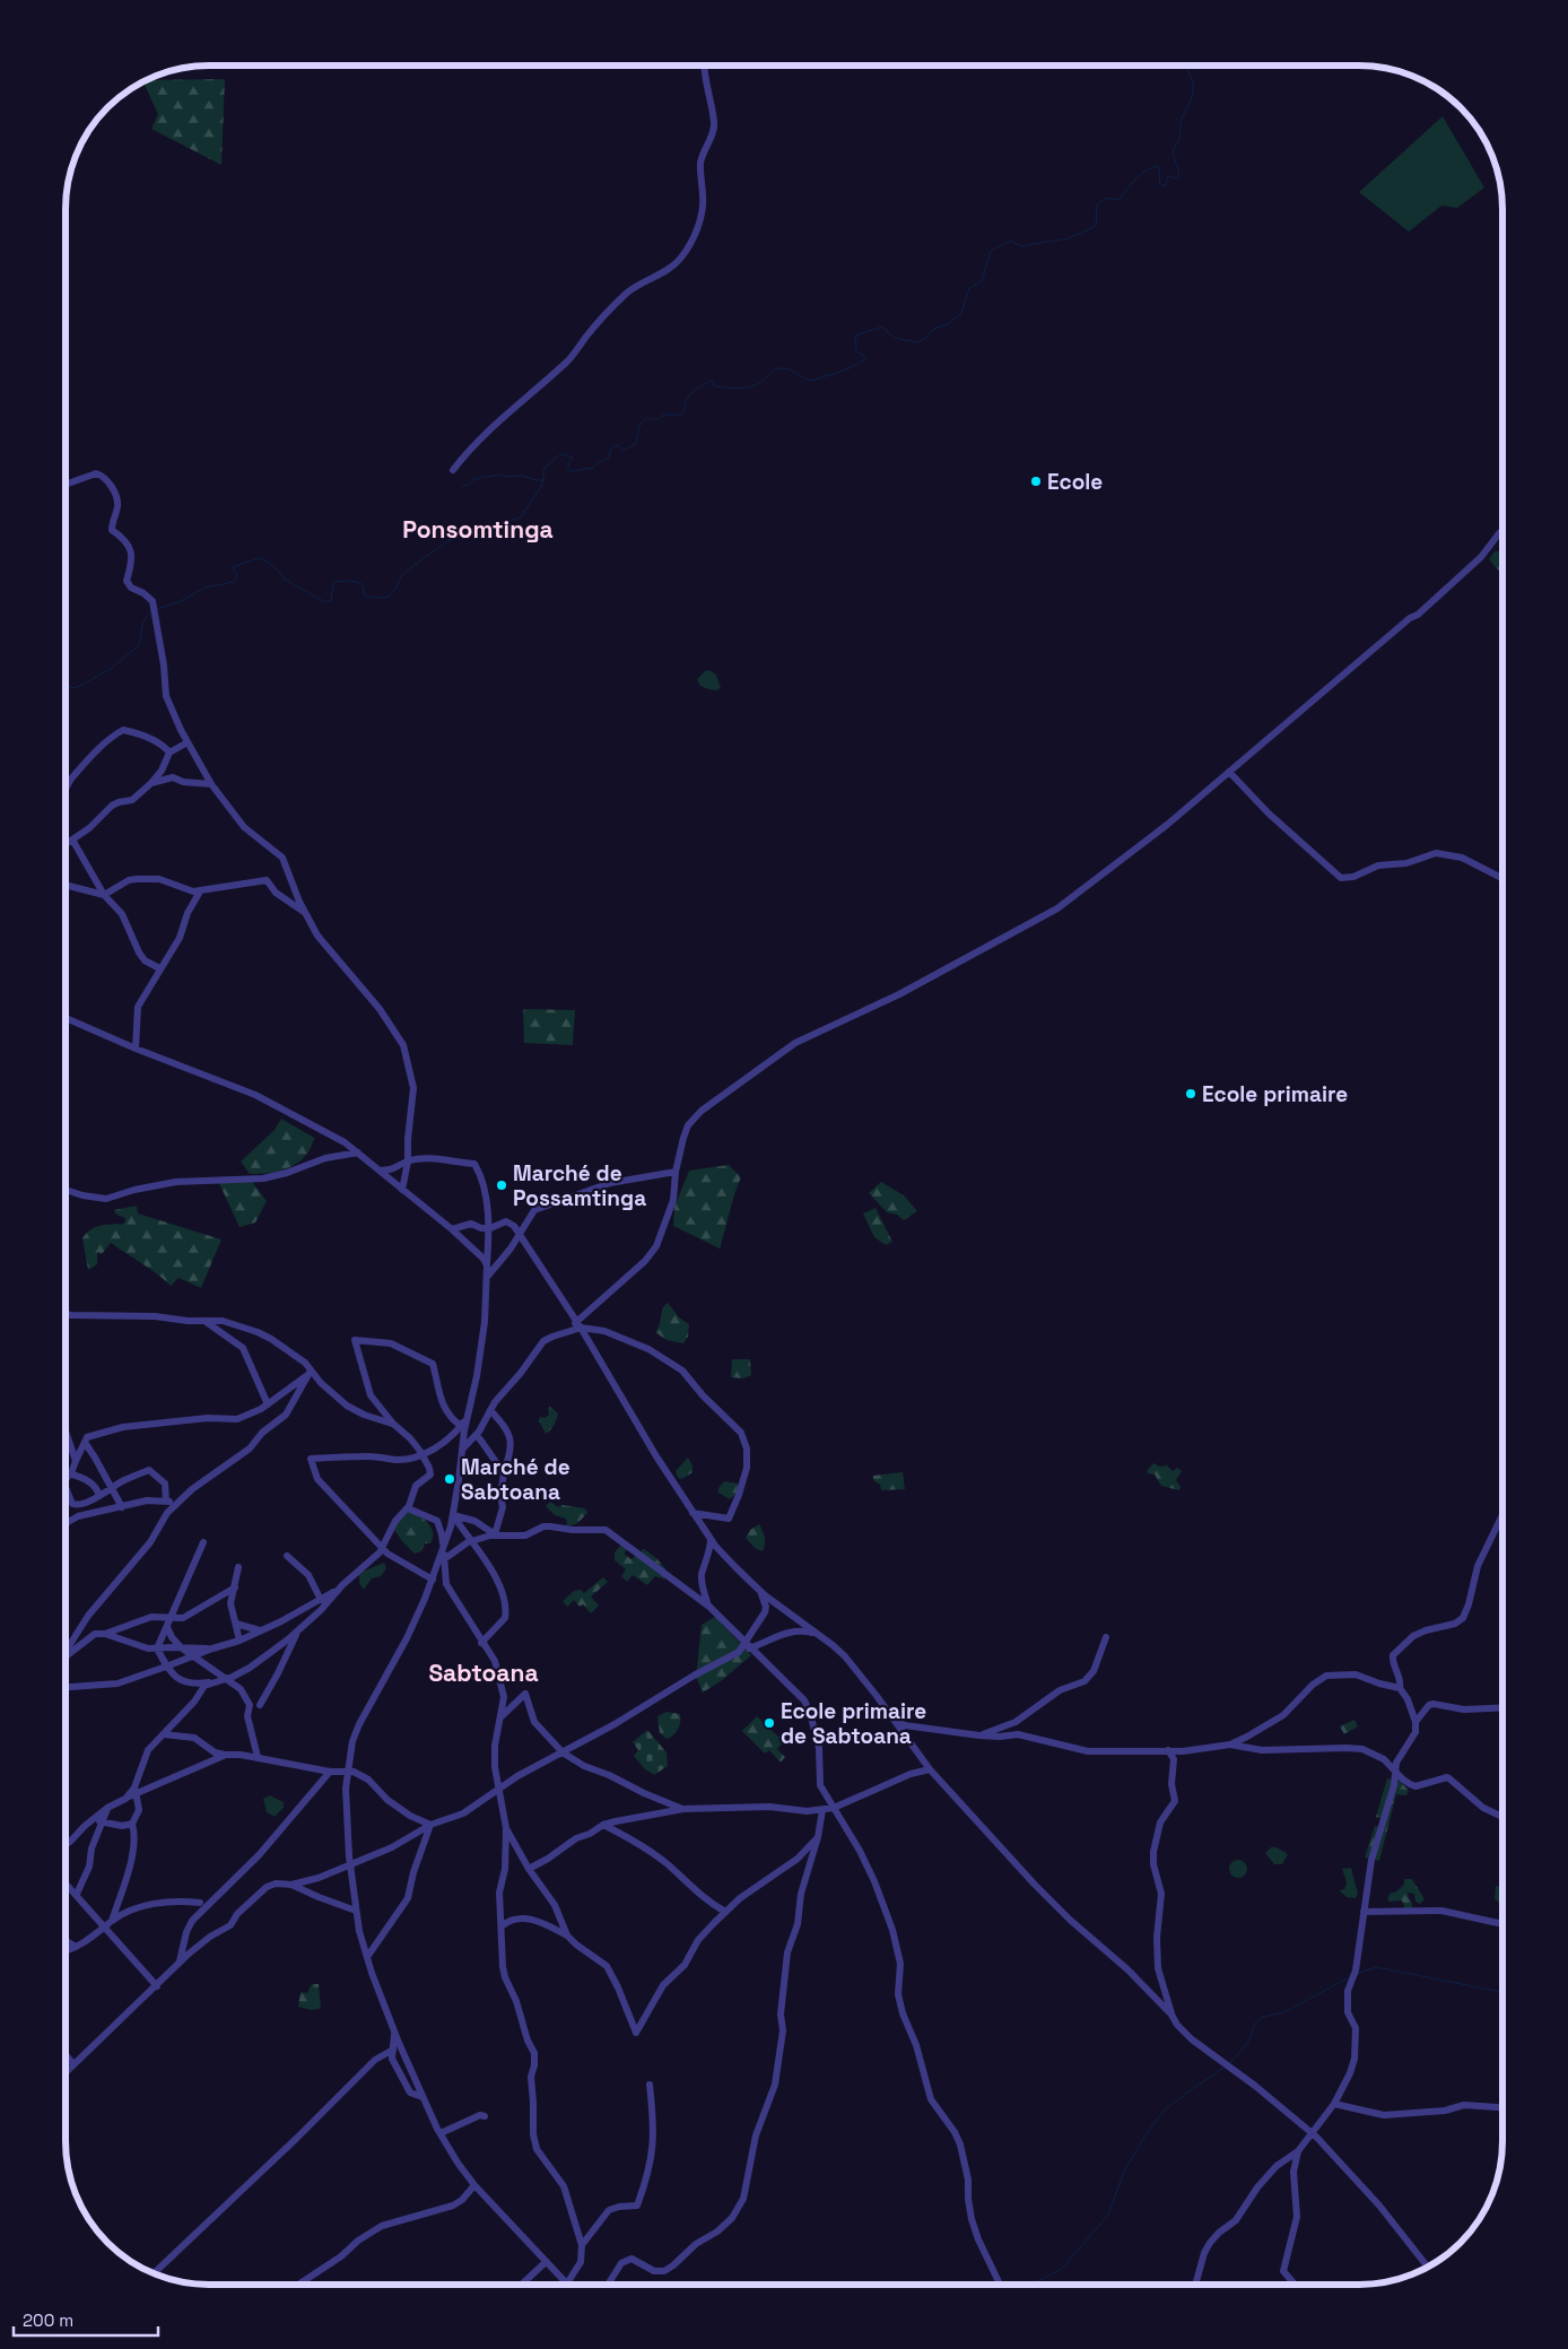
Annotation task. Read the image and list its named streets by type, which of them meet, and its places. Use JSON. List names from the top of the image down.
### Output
{
  "districts": ["Ponsomtinga", "Sabtoana"],
  "places": [
    "Ecole",
    "Ecole primaire",
    "Marché de Possamtinga",
    "Marché de Sabtoana",
    "Ecole primaire de Sabtoana"
  ],
  "scale_bar": "200 m"
}
